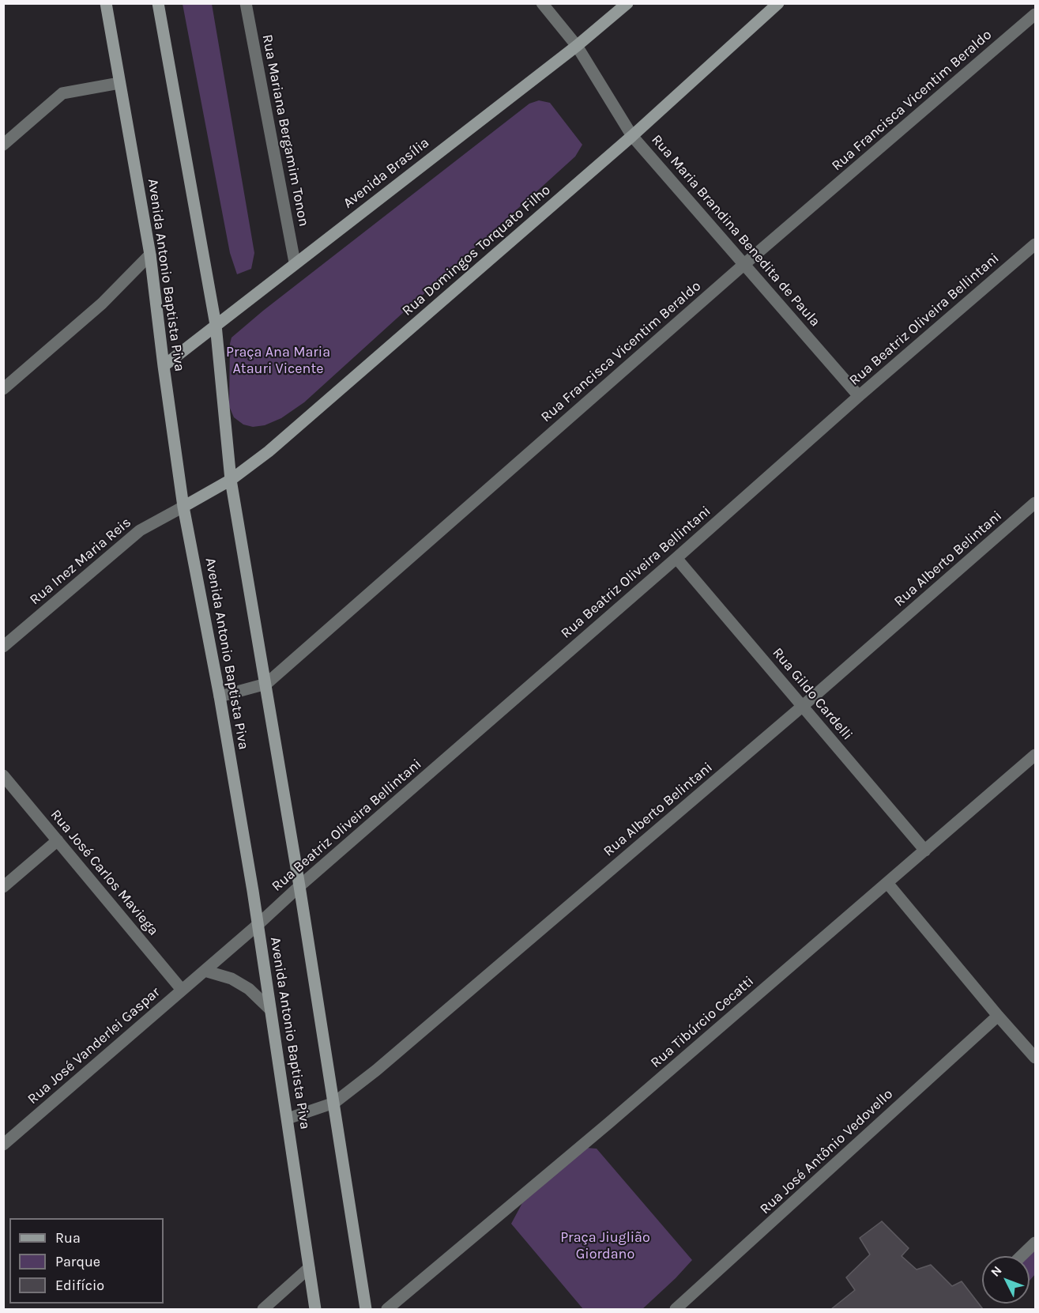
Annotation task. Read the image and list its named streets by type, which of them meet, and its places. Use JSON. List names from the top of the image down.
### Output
{
  "streets": {
    "main road": ["Avenida Brasília", "Rua Domingos Torquato Filho", "Avenida Antonio Baptista Piva"],
    "street": [
      "Rua Francisca Vicentim Beraldo",
      "Rua Mariana Bergamim Tonon",
      "Rua Maria Brandina Benedita de Paula",
      "Rua Beatriz Oliveira Bellintani",
      "Rua Alberto Belintani",
      "Rua Inez Maria Reis",
      "Rua Gildo Cardelli",
      "Rua José Carlos Maviega",
      "Rua Tibúrcio Cecatti",
      "Rua José Vanderlei Gaspar",
      "Rua José Antônio Vedovello"
    ]
  },
  "crossings": [
    ["Rua Francisca Vicentim Beraldo", "Rua Maria Brandina Benedita de Paula"],
    ["Rua Francisca Vicentim Beraldo", "Avenida Antonio Baptista Piva"],
    ["Rua Mariana Bergamim Tonon", "Avenida Brasília"],
    ["Avenida Brasília", "Rua Maria Brandina Benedita de Paula"],
    ["Avenida Brasília", "Avenida Antonio Baptista Piva"],
    ["Rua Maria Brandina Benedita de Paula", "Rua Domingos Torquato Filho"],
    ["Rua Maria Brandina Benedita de Paula", "Rua Beatriz Oliveira Bellintani"],
    ["Rua Domingos Torquato Filho", "Avenida Antonio Baptista Piva"],
    ["Rua Domingos Torquato Filho", "Rua Inez Maria Reis"],
    ["Avenida Antonio Baptista Piva", "Rua Beatriz Oliveira Bellintani"],
    ["Avenida Antonio Baptista Piva", "Rua Alberto Belintani"],
    ["Avenida Antonio Baptista Piva", "Rua Inez Maria Reis"],
    ["Avenida Antonio Baptista Piva", "Rua José Vanderlei Gaspar"],
    ["Rua Beatriz Oliveira Bellintani", "Rua Gildo Cardelli"],
    ["Rua Beatriz Oliveira Bellintani", "Rua José Vanderlei Gaspar"],
    ["Rua Alberto Belintani", "Rua Gildo Cardelli"],
    ["Rua Gildo Cardelli", "Rua Tibúrcio Cecatti"],
    ["Rua José Carlos Maviega", "Rua José Vanderlei Gaspar"]
  ],
  "parks": ["Praça Ana Maria Atauri Vicente", "Praça Jiuglião Giordano"],
  "legend": ["Rua", "Parque", "Edifício"],
  "north": "top left"
}
